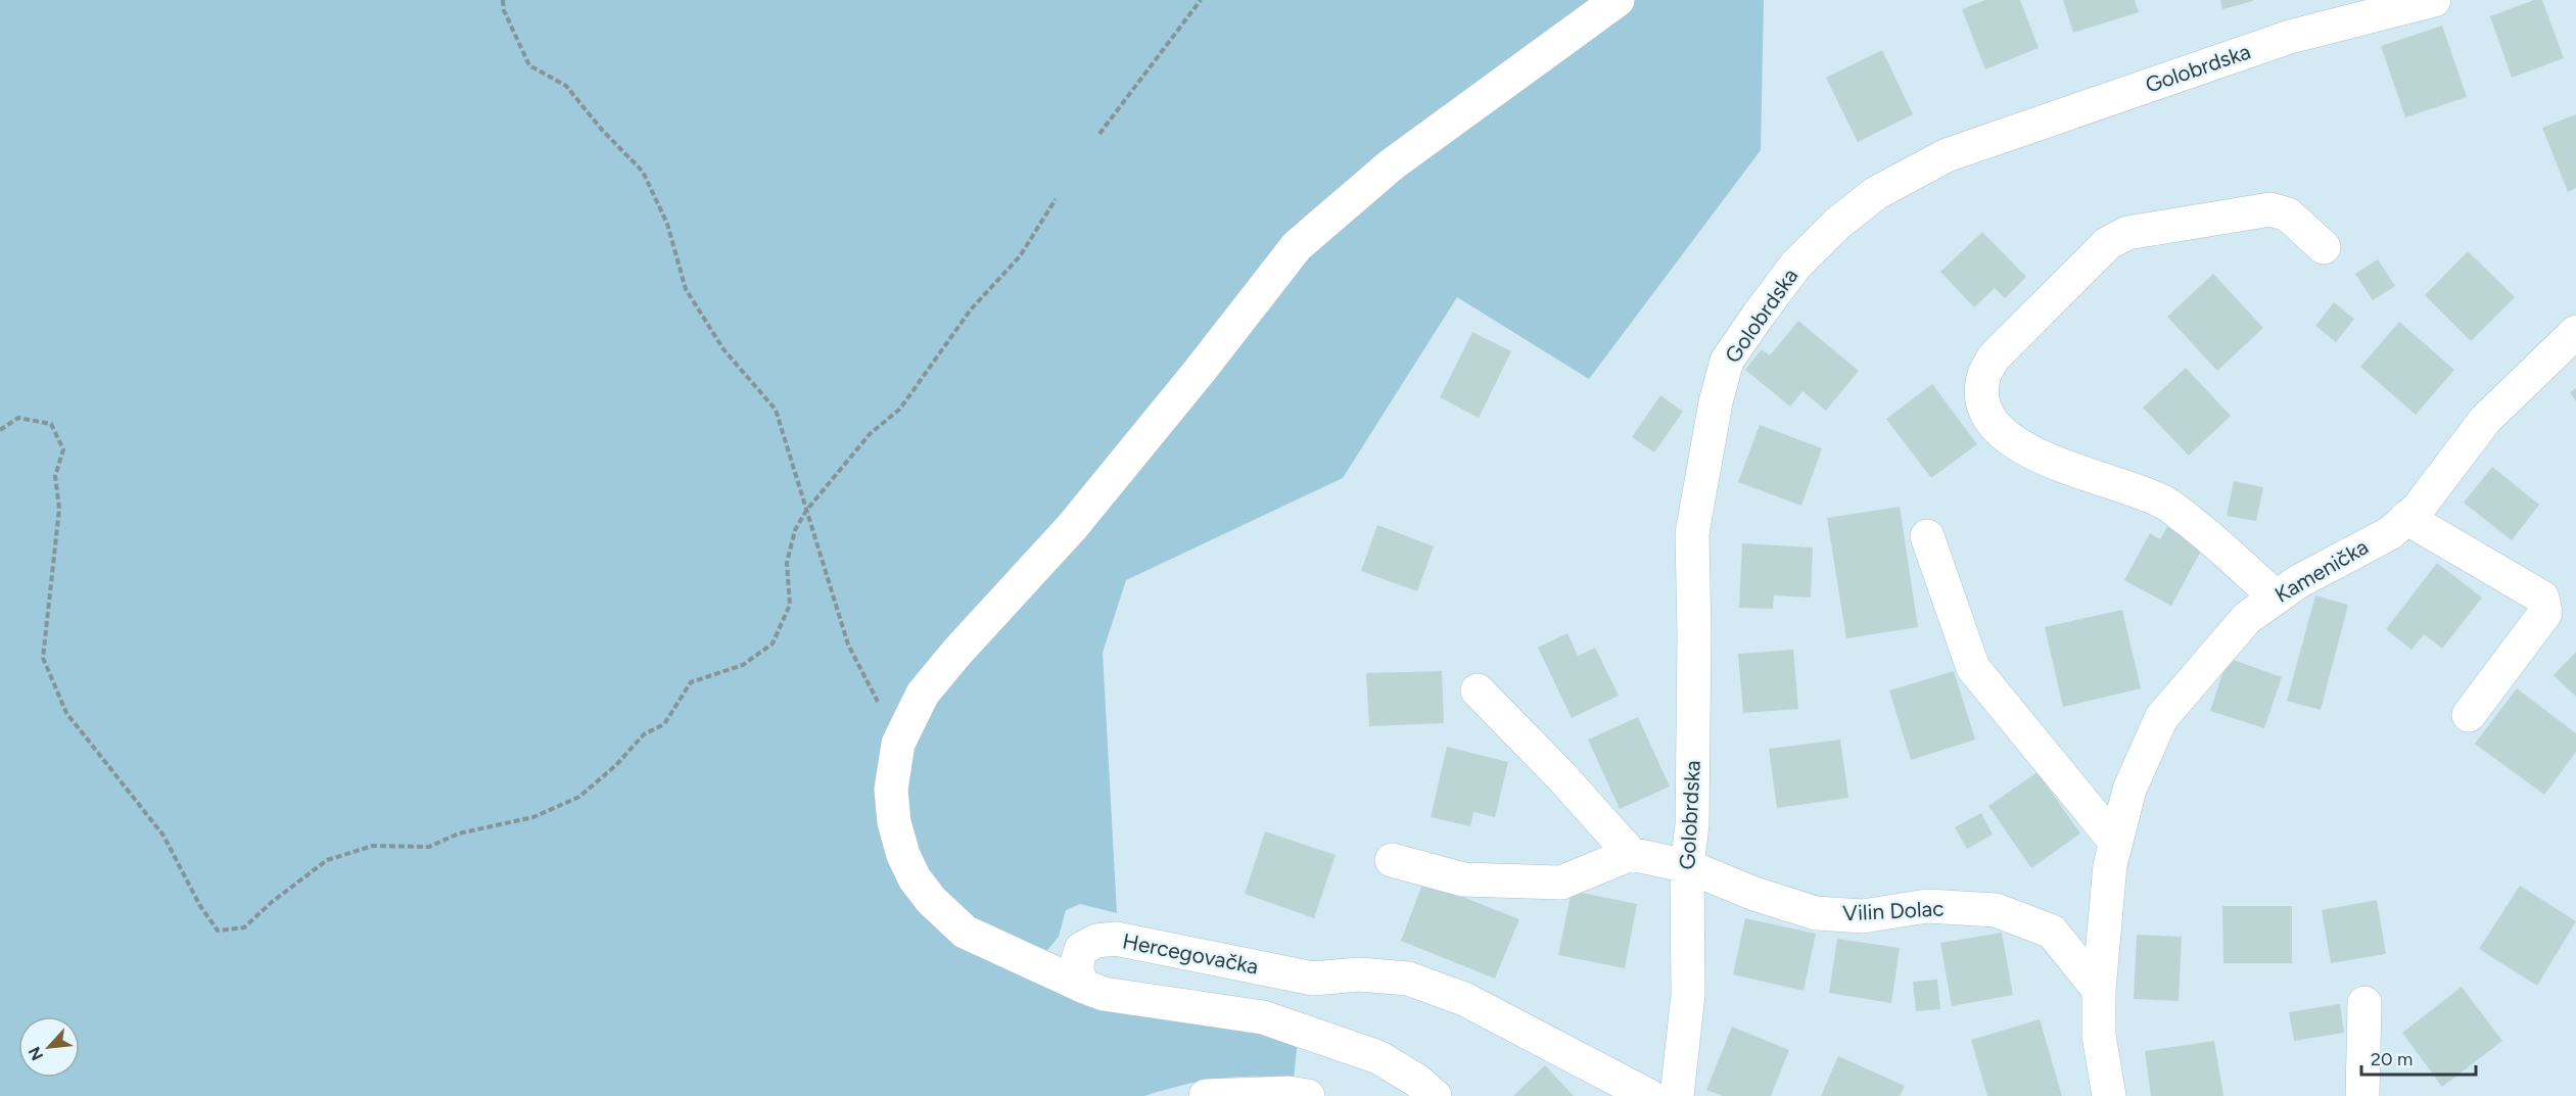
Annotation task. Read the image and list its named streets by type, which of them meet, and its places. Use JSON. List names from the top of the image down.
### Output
{
  "streets": {
    "street": [
      "Golobrdska",
      "Kamenička",
      "Vilin Dolac",
      "Hercegovačka"
    ]
  },
  "crossings": [
    ["Golobrdska", "Vilin Dolac"],
    ["Kamenička", "Vilin Dolac"]
  ],
  "scale_bar": "20 m",
  "north": "bottom left"
}
